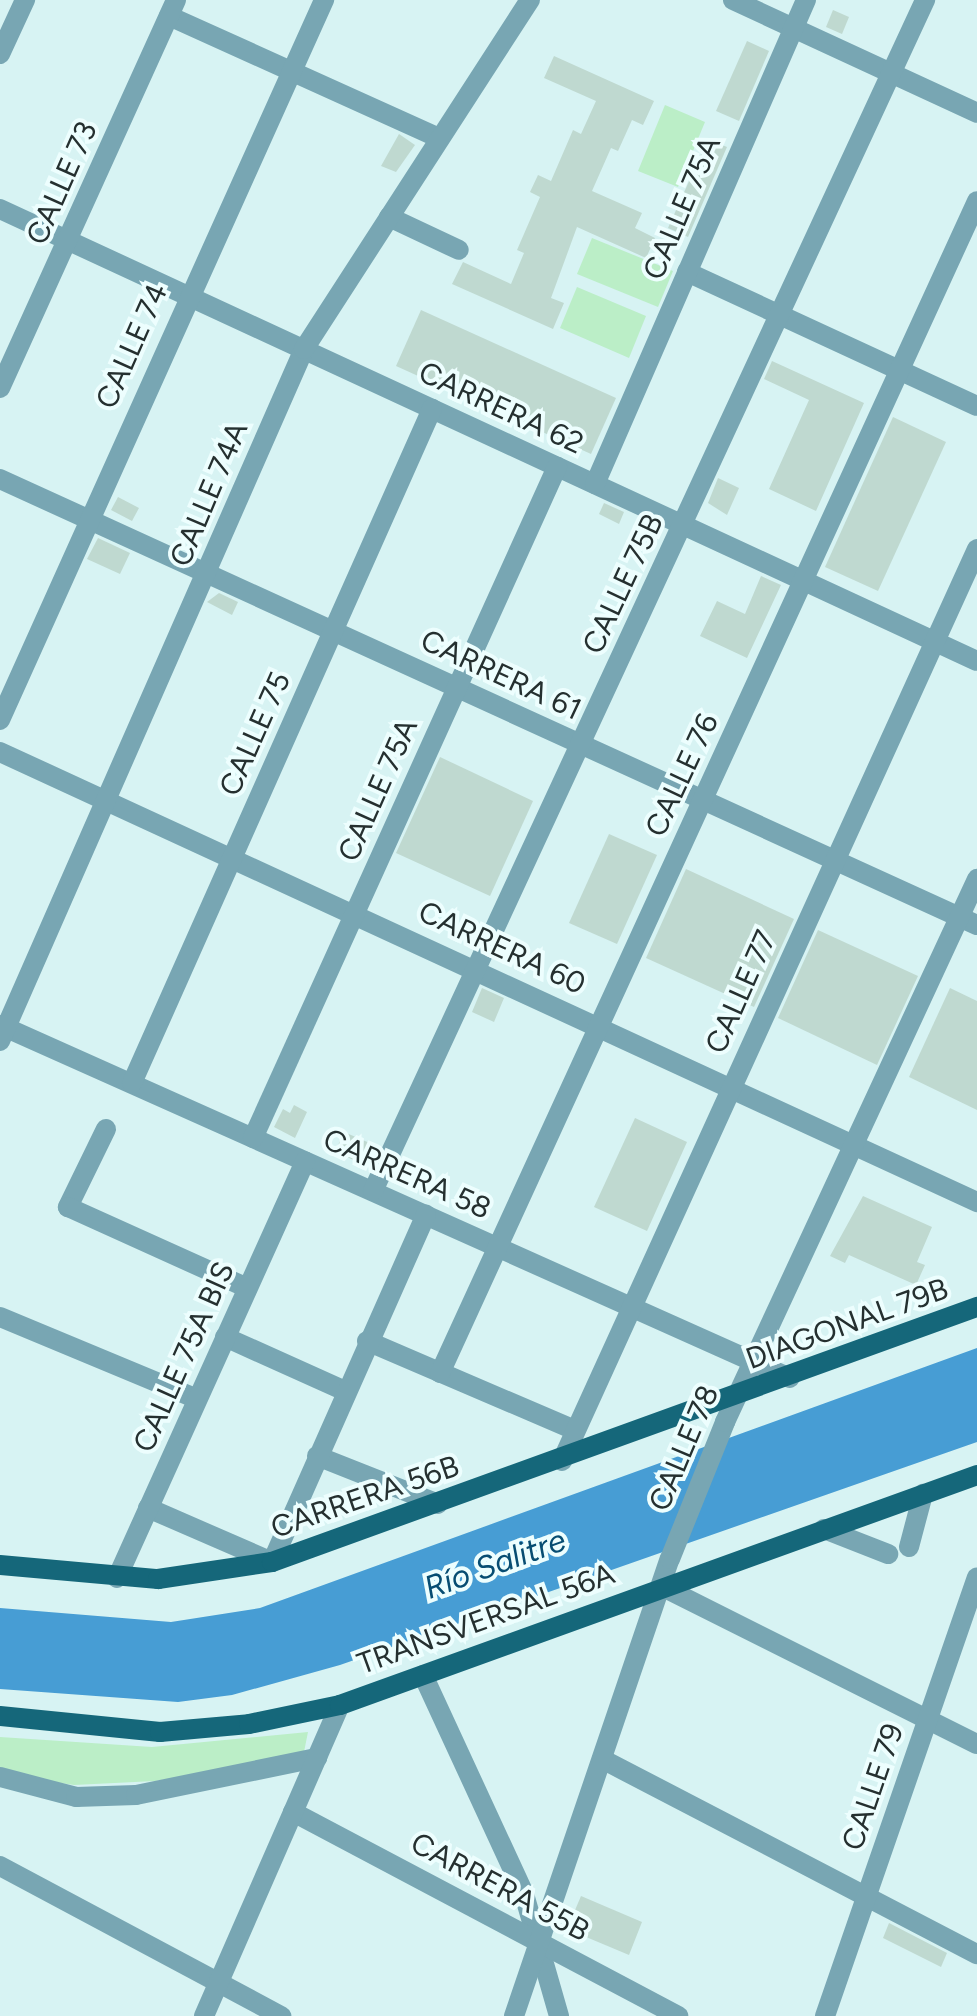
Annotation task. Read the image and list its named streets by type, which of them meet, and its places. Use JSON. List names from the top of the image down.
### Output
{
  "streets": {
    "main road": ["DIAGONAL 79B", "CARRERA 56B", "TRANSVERSAL 56A"],
    "street": [
      "CALLE 73",
      "CALLE 75A",
      "CALLE 74",
      "CARRERA 62",
      "CALLE 74A",
      "CALLE 75B",
      "CARRERA 61",
      "CALLE 75",
      "CALLE 76",
      "CARRERA 60",
      "CALLE 77",
      "CARRERA 58",
      "CALLE 75A BIS",
      "CALLE 78",
      "CALLE 79",
      "CARRERA 55B"
    ]
  },
  "crossings": [
    ["CALLE 73", "CARRERA 62"],
    ["CALLE 75A", "CARRERA 62"],
    ["CALLE 75A", "CARRERA 61"],
    ["CALLE 75A", "CARRERA 60"],
    ["CALLE 75A", "CARRERA 58"],
    ["CALLE 74", "CARRERA 62"],
    ["CALLE 74", "CARRERA 61"],
    ["CARRERA 62", "CALLE 74A"],
    ["CARRERA 62", "CALLE 75B"],
    ["CARRERA 62", "CALLE 75"],
    ["CARRERA 62", "CALLE 76"],
    ["CARRERA 62", "CALLE 77"],
    ["CALLE 74A", "CARRERA 61"],
    ["CALLE 74A", "CARRERA 60"],
    ["CALLE 74A", "CARRERA 58"],
    ["CALLE 75B", "CARRERA 61"],
    ["CALLE 75B", "CARRERA 60"],
    ["CALLE 75B", "CARRERA 58"],
    ["CARRERA 61", "CALLE 75"],
    ["CARRERA 61", "CALLE 76"],
    ["CARRERA 61", "CALLE 77"],
    ["CARRERA 61", "CALLE 78"],
    ["CALLE 75", "CARRERA 60"],
    ["CALLE 75", "CARRERA 58"],
    ["CALLE 76", "CARRERA 60"],
    ["CALLE 76", "CARRERA 58"],
    ["CARRERA 60", "CALLE 77"],
    ["CARRERA 60", "CALLE 78"],
    ["CALLE 77", "CARRERA 58"],
    ["CALLE 77", "CARRERA 56B"],
    ["CARRERA 58", "DIAGONAL 79B"],
    ["CARRERA 58", "CALLE 75A BIS"],
    ["CARRERA 58", "CALLE 78"],
    ["DIAGONAL 79B", "CALLE 78"],
    ["DIAGONAL 79B", "CARRERA 56B"],
    ["CALLE 75A BIS", "CARRERA 56B"],
    ["CALLE 78", "CARRERA 56B"],
    ["CALLE 78", "TRANSVERSAL 56A"],
    ["CALLE 78", "CARRERA 55B"]
  ],
  "water": ["Río Salitre"]
}
